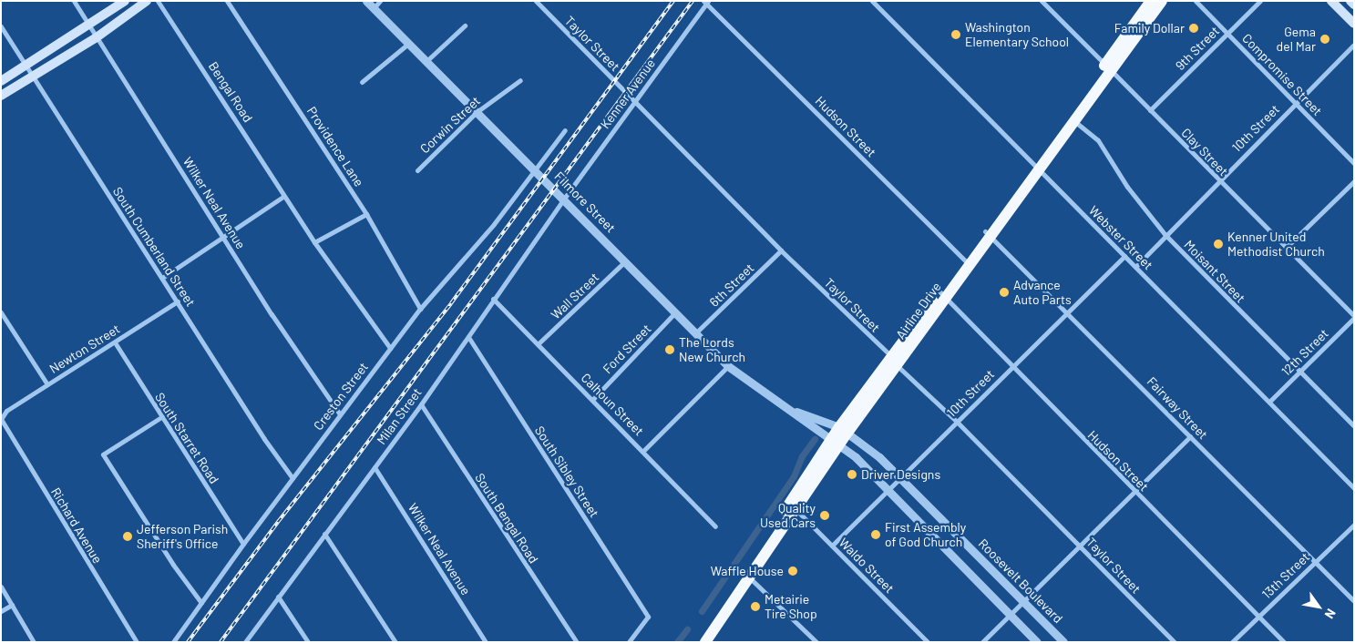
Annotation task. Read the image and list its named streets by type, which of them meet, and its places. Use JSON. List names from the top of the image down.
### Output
{
  "streets": {
    "highway": ["Airline Drive"],
    "street": [
      "Taylor Street",
      "9th Street",
      "Compromise Street",
      "Bengal Road",
      "Kenner Avenue",
      "Corwin Street",
      "Hudson Street",
      "10th Street",
      "Providence Lane",
      "Clay Street",
      "Filmore Street",
      "Wilker Neal Avenue",
      "Webster Street",
      "South Cumberland Street",
      "Moisant Street",
      "6th Street",
      "Wall Street",
      "Newton Street",
      "Ford Street",
      "12th Street",
      "Creston Street",
      "Calhoun Street",
      "Fairway Street",
      "Milan Street",
      "South Starret Road",
      "South Sibley Street",
      "South Bengal Road",
      "Richard Avenue",
      "Waldo Street",
      "13th Street",
      "Roosevelt Boulevard"
    ]
  },
  "crossings": [
    ["Taylor Street", "Kenner Avenue"],
    ["Taylor Street", "10th Street"],
    ["Taylor Street", "6th Street"],
    ["Taylor Street", "Airline Drive"],
    ["9th Street", "Compromise Street"],
    ["9th Street", "Clay Street"],
    ["Compromise Street", "10th Street"],
    ["Kenner Avenue", "Hudson Street"],
    ["Kenner Avenue", "Filmore Street"],
    ["Kenner Avenue", "Milan Street"],
    ["Corwin Street", "Filmore Street"],
    ["Hudson Street", "10th Street"],
    ["Hudson Street", "Airline Drive"],
    ["Hudson Street", "13th Street"],
    ["10th Street", "Clay Street"],
    ["10th Street", "Webster Street"],
    ["10th Street", "Moisant Street"],
    ["10th Street", "Fairway Street"],
    ["10th Street", "Waldo Street"],
    ["10th Street", "Roosevelt Boulevard"],
    ["Providence Lane", "Creston Street"],
    ["Clay Street", "Airline Drive"],
    ["Clay Street", "12th Street"],
    ["Filmore Street", "6th Street"],
    ["Filmore Street", "Wall Street"],
    ["Filmore Street", "Airline Drive"],
    ["Filmore Street", "Ford Street"],
    ["Filmore Street", "Creston Street"],
    ["Filmore Street", "Milan Street"],
    ["Filmore Street", "Roosevelt Boulevard"],
    ["Wilker Neal Avenue", "Creston Street"],
    ["Wilker Neal Avenue", "Milan Street"],
    ["Webster Street", "Airline Drive"],
    ["Webster Street", "12th Street"],
    ["South Cumberland Street", "Newton Street"],
    ["South Cumberland Street", "Creston Street"],
    ["Moisant Street", "Airline Drive"],
    ["Moisant Street", "12th Street"],
    ["Wall Street", "Calhoun Street"],
    ["Airline Drive", "Fairway Street"],
    ["Airline Drive", "Waldo Street"],
    ["Airline Drive", "Roosevelt Boulevard"],
    ["Newton Street", "South Starret Road"],
    ["Newton Street", "Richard Avenue"],
    ["Ford Street", "Calhoun Street"],
    ["Creston Street", "South Starret Road"],
    ["Calhoun Street", "Milan Street"],
    ["Fairway Street", "13th Street"],
    ["Milan Street", "South Sibley Street"],
    ["Milan Street", "South Bengal Road"]
  ],
  "places": [
    "Family Dollar",
    "Washington Elementary School",
    "Gema del Mar",
    "Kenner United Methodist Church",
    "Advance Auto Parts",
    "The Lords New Church",
    "Driver Designs",
    "Quality Used Cars",
    "First Assembly of God Church",
    "Jefferson Parish Sheriff's Office",
    "Waffle House",
    "Metairie Tire Shop"
  ],
  "north": "bottom right"
}
